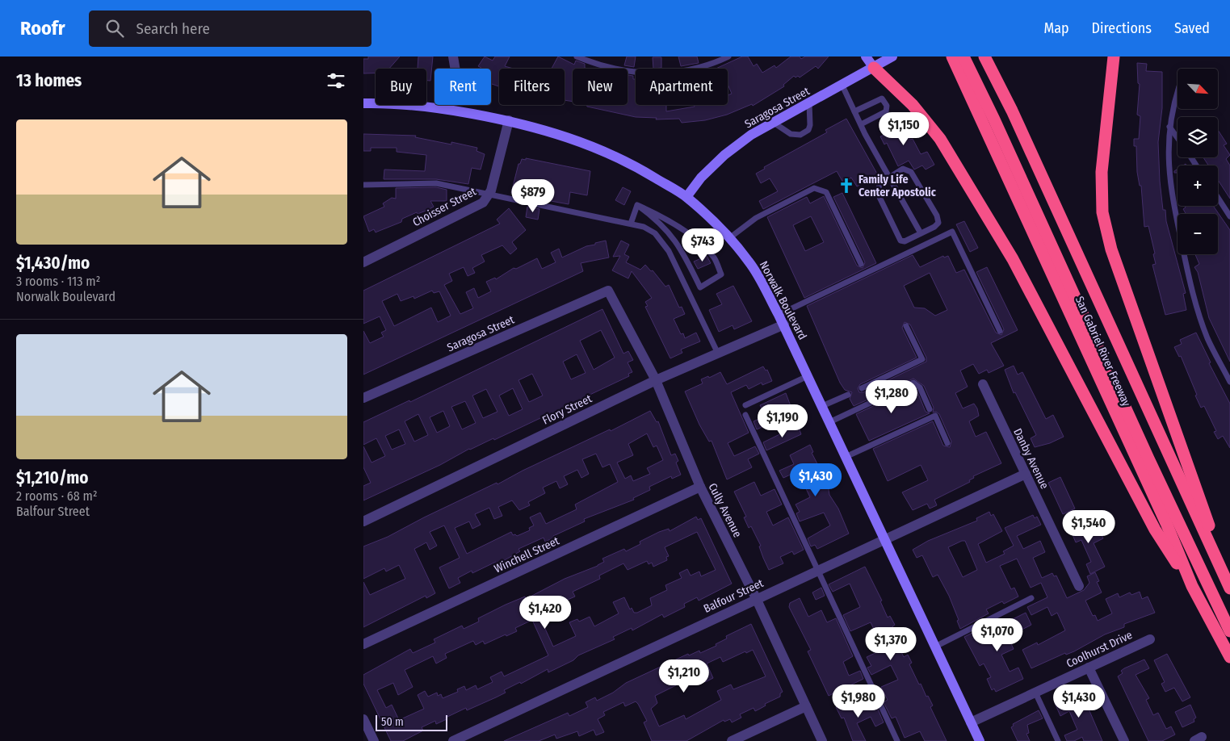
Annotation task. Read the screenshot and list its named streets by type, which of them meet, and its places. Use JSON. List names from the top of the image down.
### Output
{
  "streets": {
    "highway": ["San Gabriel River Freeway"],
    "main road": ["Saragosa Street", "Norwalk Boulevard"],
    "street": [
      "Choisser Street",
      "Flory Street",
      "Danby Avenue",
      "Cully Avenue",
      "Winchell Street",
      "Balfour Street",
      "Coolhurst Drive"
    ]
  },
  "crossings": [
    ["Saragosa Street", "Norwalk Boulevard"],
    ["Saragosa Street", "Cully Avenue"],
    ["Choisser Street", "Norwalk Boulevard"],
    ["Norwalk Boulevard", "Flory Street"],
    ["Norwalk Boulevard", "Balfour Street"],
    ["Norwalk Boulevard", "Coolhurst Drive"],
    ["Flory Street", "Cully Avenue"],
    ["Danby Avenue", "Balfour Street"],
    ["Cully Avenue", "Winchell Street"],
    ["Cully Avenue", "Balfour Street"]
  ],
  "places": {
    "church": ["Family Life Center Apostolic"]
  },
  "scale_bar": "50 m",
  "north": "bottom right",
  "page": {
    "header": "Roofr",
    "search": "Search here",
    "nav": ["Map", "Directions", "Saved"],
    "heading": "13 homes",
    "map_buttons": ["+", "−"],
    "chip": [
      "Buy",
      "Rent",
      "Filters",
      "New",
      "Apartment"
    ],
    "list": [
      {
        "name": "$1,430/mo",
        "note": "3 rooms · 113 m² · Norwalk Boulevard"
      },
      {
        "name": "$1,210/mo",
        "note": "2 rooms · 68 m² · Balfour Street"
      }
    ],
    "price": [
      "$1,150",
      "$879",
      "$743",
      "$1,280",
      "$1,190",
      "$1,430",
      "$1,540",
      "$1,420",
      "$1,070",
      "$1,370",
      "$1,210",
      "$1,980",
      "$1,430"
    ],
    "scale": "50 m"
  }
}
